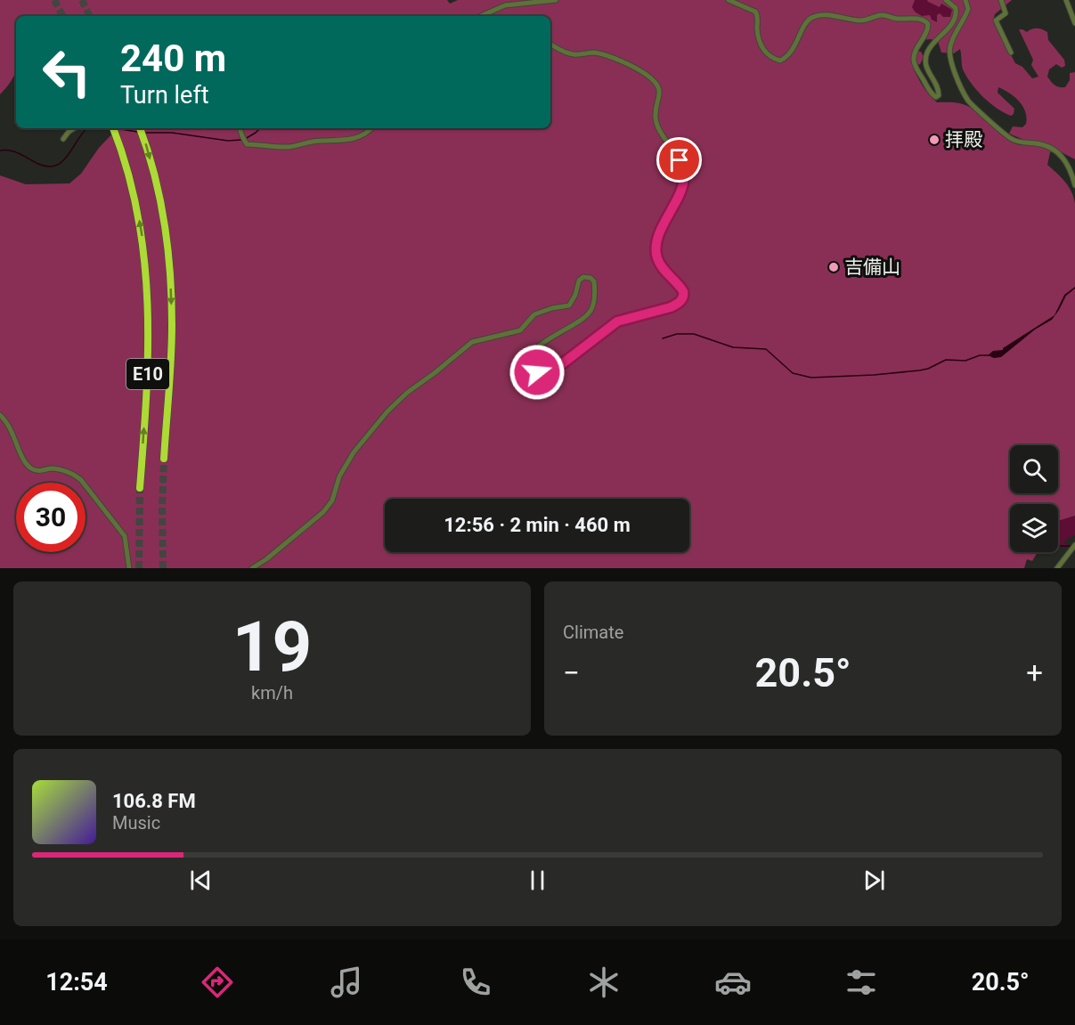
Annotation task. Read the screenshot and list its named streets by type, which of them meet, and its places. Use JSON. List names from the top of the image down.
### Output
{
  "streets": {
    "highway": ["E10"]
  },
  "places": ["拝殿", "吉備山"],
  "page": {
    "turn": ["240 m", "Turn left"],
    "limit": "30",
    "trip": "12:56 · 2 min · 460 m",
    "tile": [
      ["19", "km/h"],
      "Climate"
    ],
    "heat": ["−", "20.5°", "+"],
    "song": ["106.8 FM", "Music"],
    "tabs": ["12:54", "20.5°"]
  }
}
